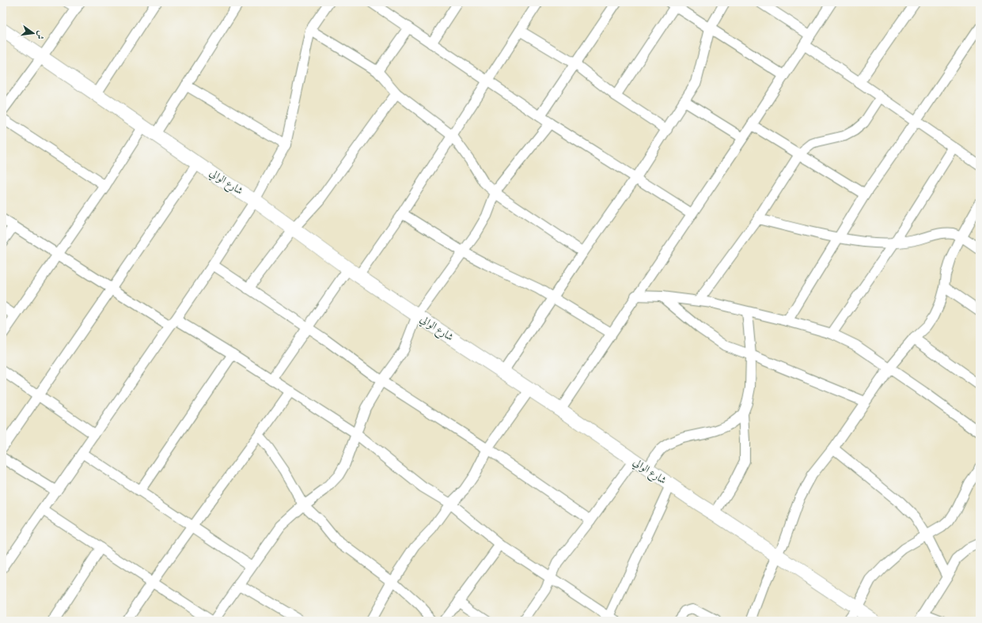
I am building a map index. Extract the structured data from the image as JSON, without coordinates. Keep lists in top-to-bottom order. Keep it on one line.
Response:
{"streets":{"main road":["شارع الوالي"]},"north":"right"}
